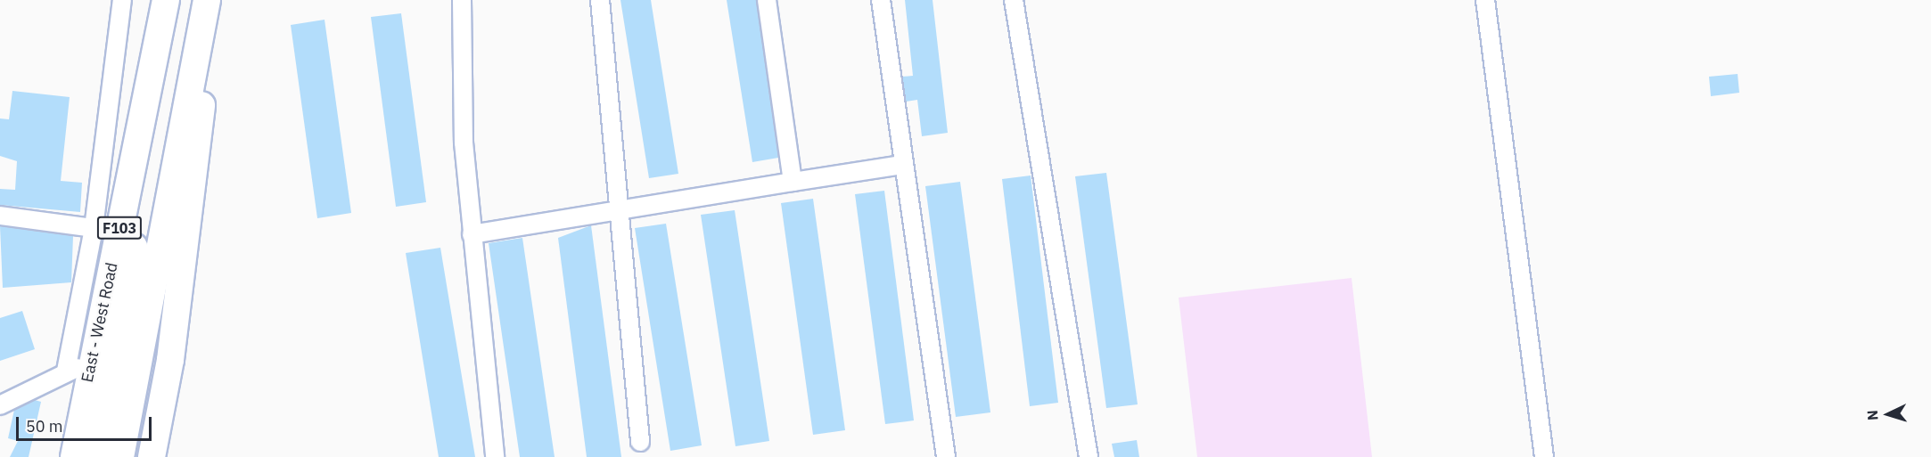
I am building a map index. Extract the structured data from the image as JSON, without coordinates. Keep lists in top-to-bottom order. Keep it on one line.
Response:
{"streets":{"main road":["F103","East - West Road"]},"scale_bar":"50 m","north":"left"}
